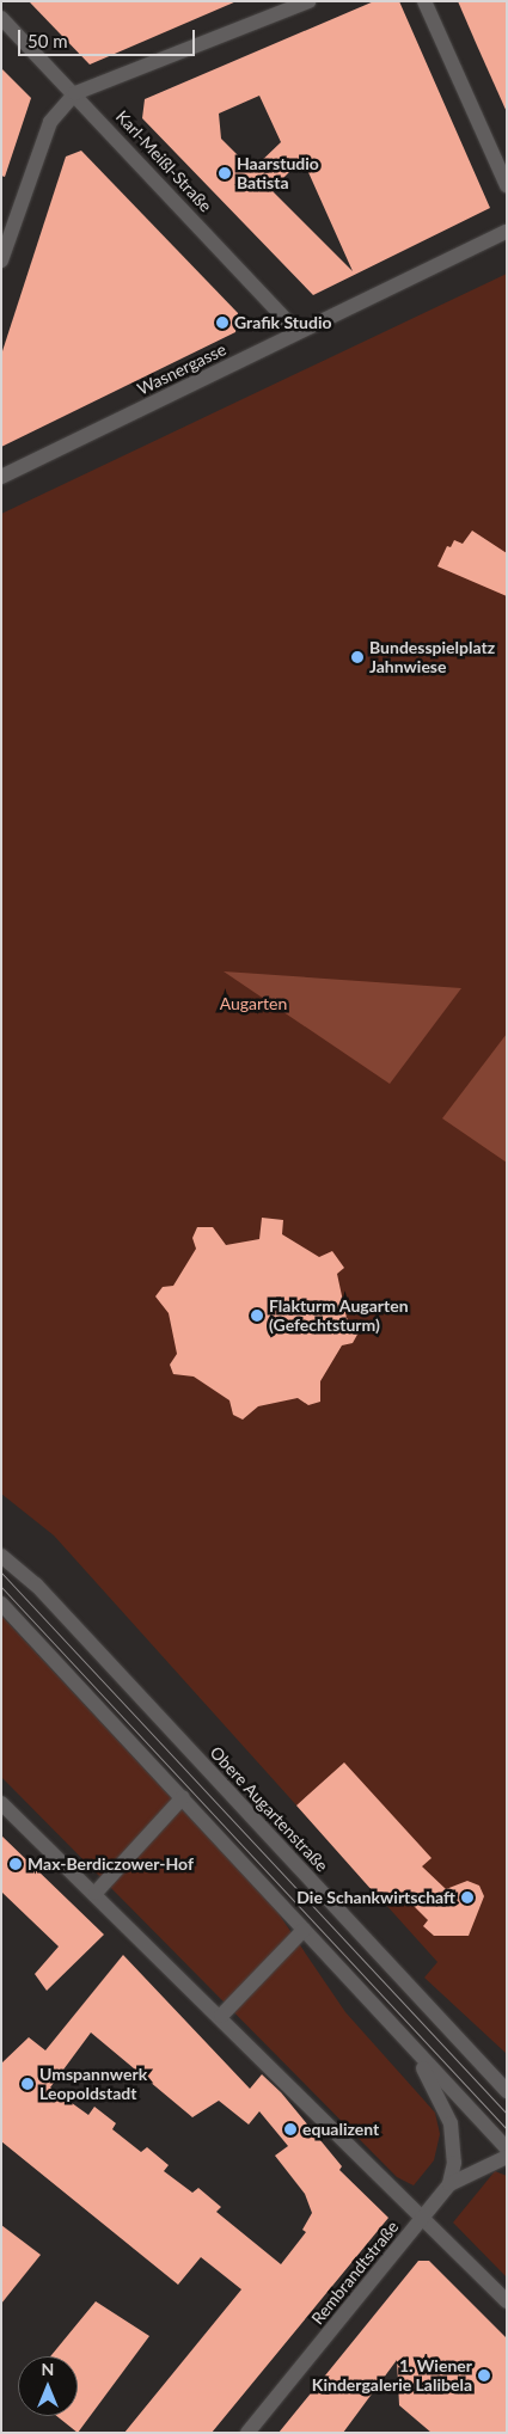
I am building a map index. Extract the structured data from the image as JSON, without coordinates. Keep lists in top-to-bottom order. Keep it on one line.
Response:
{"streets":{"street":["Karl-Meißl-Straße","Wasnergasse","Obere Augartenstraße","Rembrandtstraße"]},"crossings":[["Karl-Meißl-Straße","Wasnergasse"]],"parks":["Augarten"],"places":["Haarstudio Batista","Grafik Studio","Bundesspielplatz Jahnwiese","Flakturm Augarten (Gefechtsturm)","Max-Berdiczower-Hof","Die Schankwirtschaft","Umspannwerk Leopoldstadt","equalizent","1. Wiener Kindergalerie Lalibela"],"scale_bar":"50 m","north":"top"}
